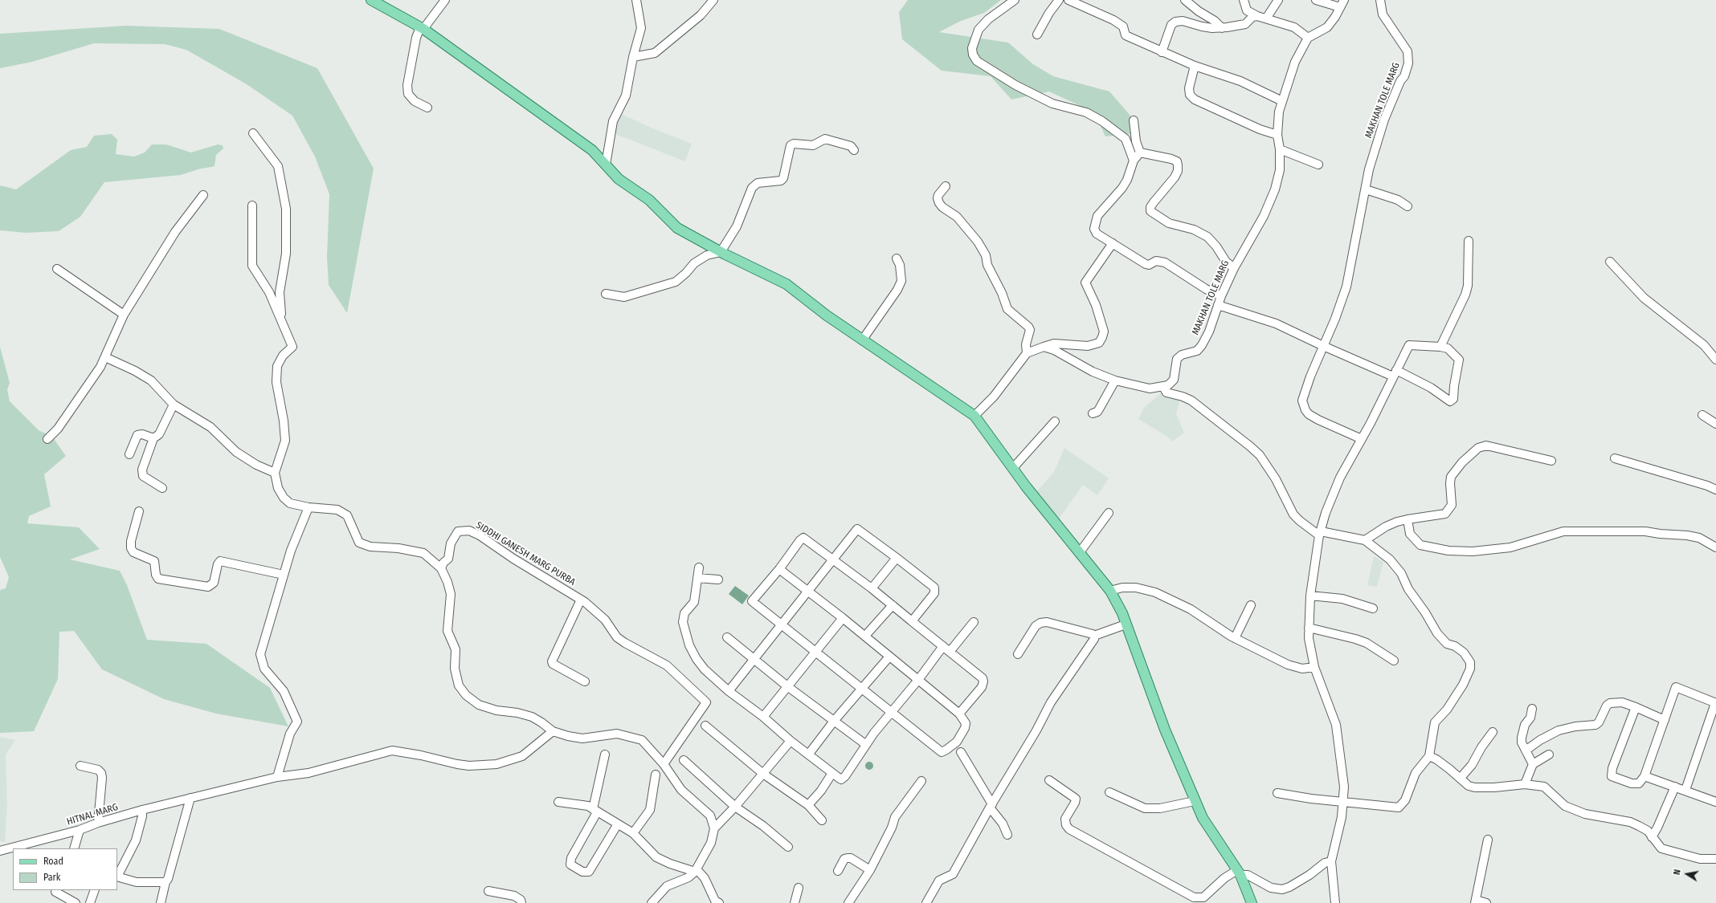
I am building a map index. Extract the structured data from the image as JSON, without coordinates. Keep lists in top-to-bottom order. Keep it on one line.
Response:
{"streets":{"street":["MAKHAN TOLE MARG","SIDDHI GANESH MARG PURBA","HITNAL MARG"]},"legend":["Road","Park"],"north":"left"}
